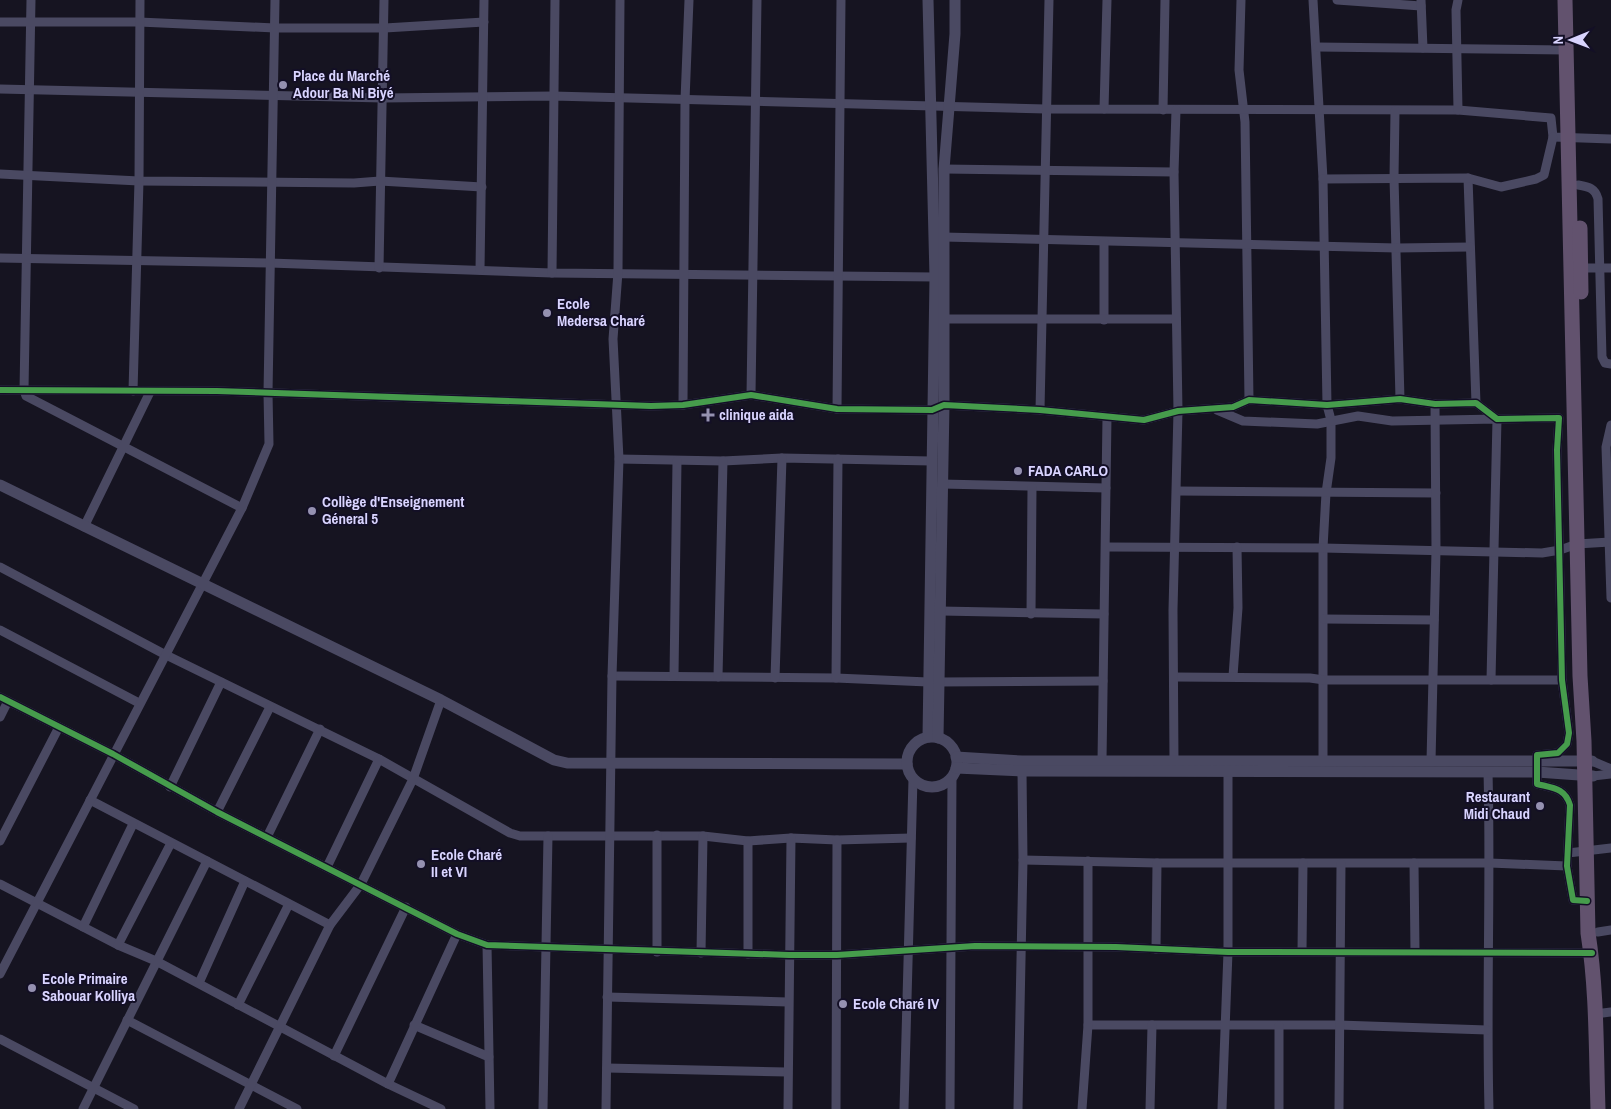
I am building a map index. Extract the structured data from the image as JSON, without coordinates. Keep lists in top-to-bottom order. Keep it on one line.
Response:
{"places":{"other":["Place du Marché Adour Ba Ni Biyé","Ecole Medersa Charé","FADA CARLO","Collège d'Enseignement Géneral 5","Restaurant Midi Chaud","Ecole Charé II et VI","Ecole Primaire Sabouar Kolliya","Ecole Charé IV"],"health":["clinique aida"]},"north":"left"}
